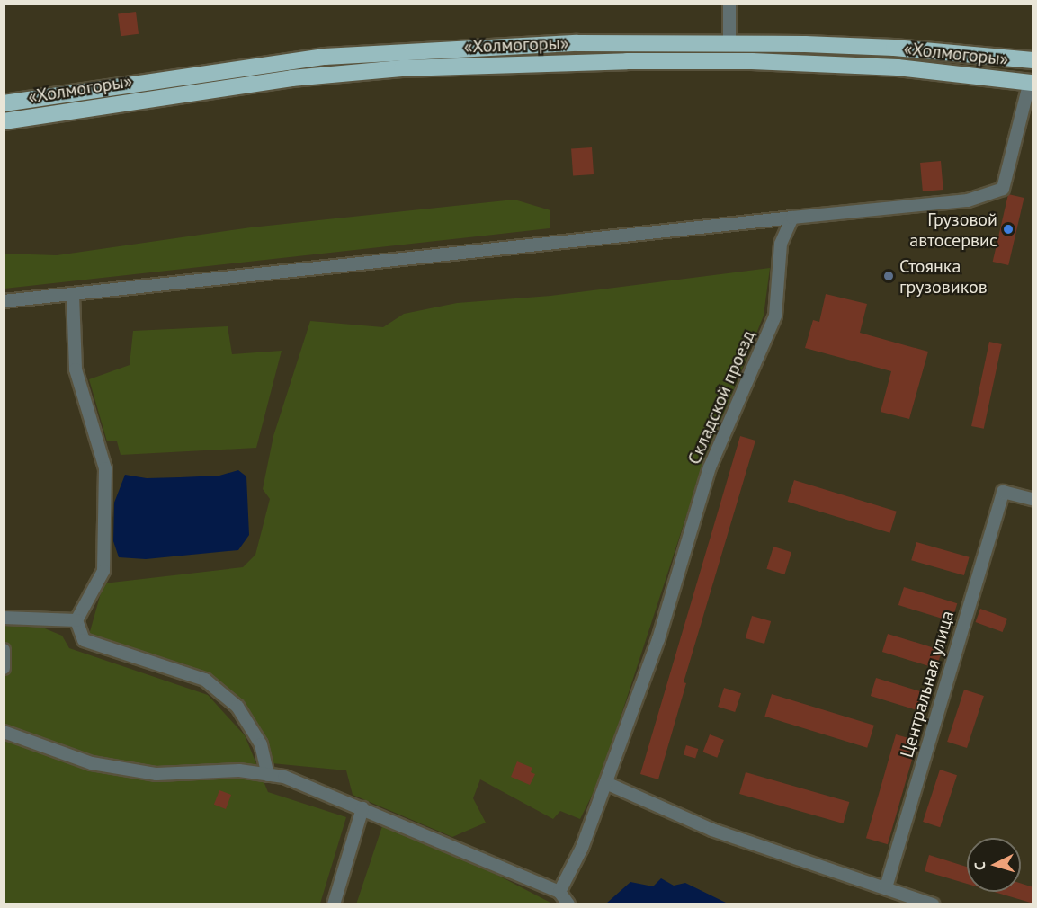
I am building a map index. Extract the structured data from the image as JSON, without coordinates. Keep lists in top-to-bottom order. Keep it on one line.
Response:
{"streets":{"highway":["«Холмогоры»"],"street":["Складской проезд","Центральная улица"]},"places":["Грузовой автосервис","Стоянка грузовиков"],"north":"left"}
